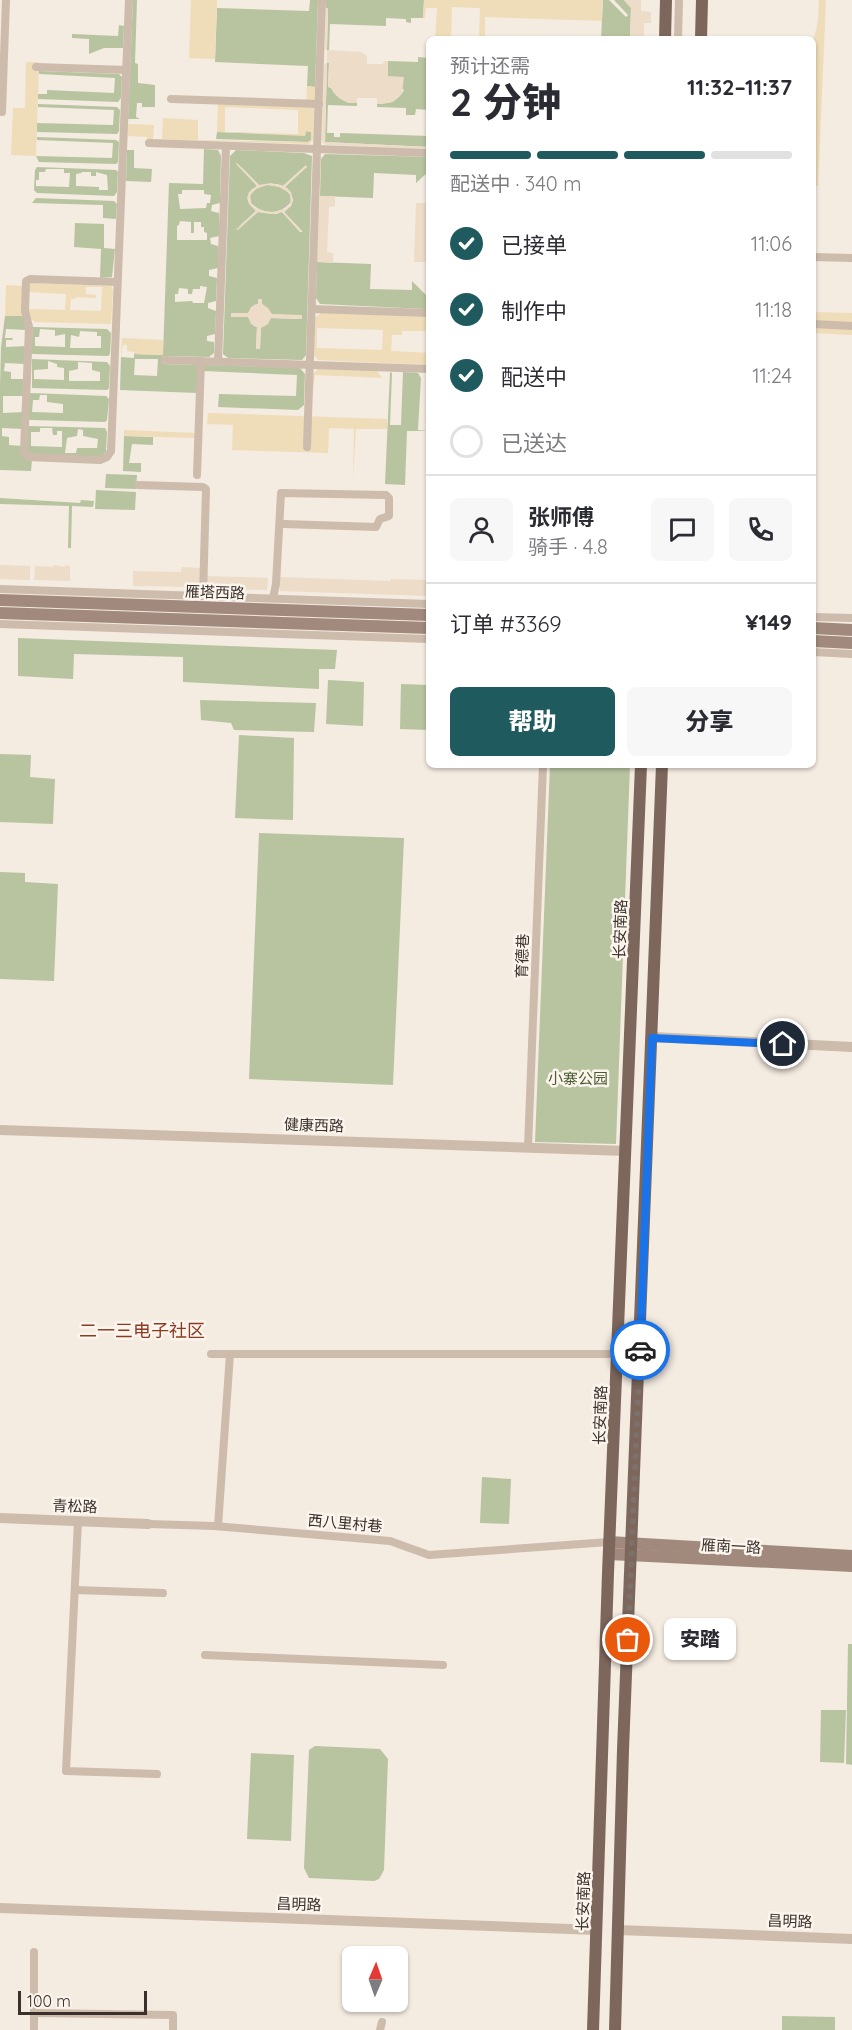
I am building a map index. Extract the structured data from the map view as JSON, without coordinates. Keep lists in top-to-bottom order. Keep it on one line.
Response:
{"streets":{"main road":["雁塔西路","长安南路","雁南一路"],"street":["育德巷","健康西路","青松路","西八里村巷","昌明路"]},"crossings":[["长安南路","健康西路"],["长安南路","西八里村巷"],["长安南路","雁南一路"],["长安南路","昌明路"],["育德巷","健康西路"],["青松路","西八里村巷"],["西八里村巷","雁南一路"]],"districts":["二一三电子社区"],"parks":["小寨公园"],"places":["安踏"],"scale_bar":"100 m","north":"top","page":{"heading":["2 分钟","预计还需","11:32–11:37"],"panel":["张师傅","骑手 · 4.8","订单 #3369","¥149"],"bar":"配送中 · 340 m","list":[["已接单","11:06"],["制作中","11:18"],["配送中","11:24"],"已送达"],"buttons":["帮助","分享"],"bubble":"安踏","scale":"100 m"}}
